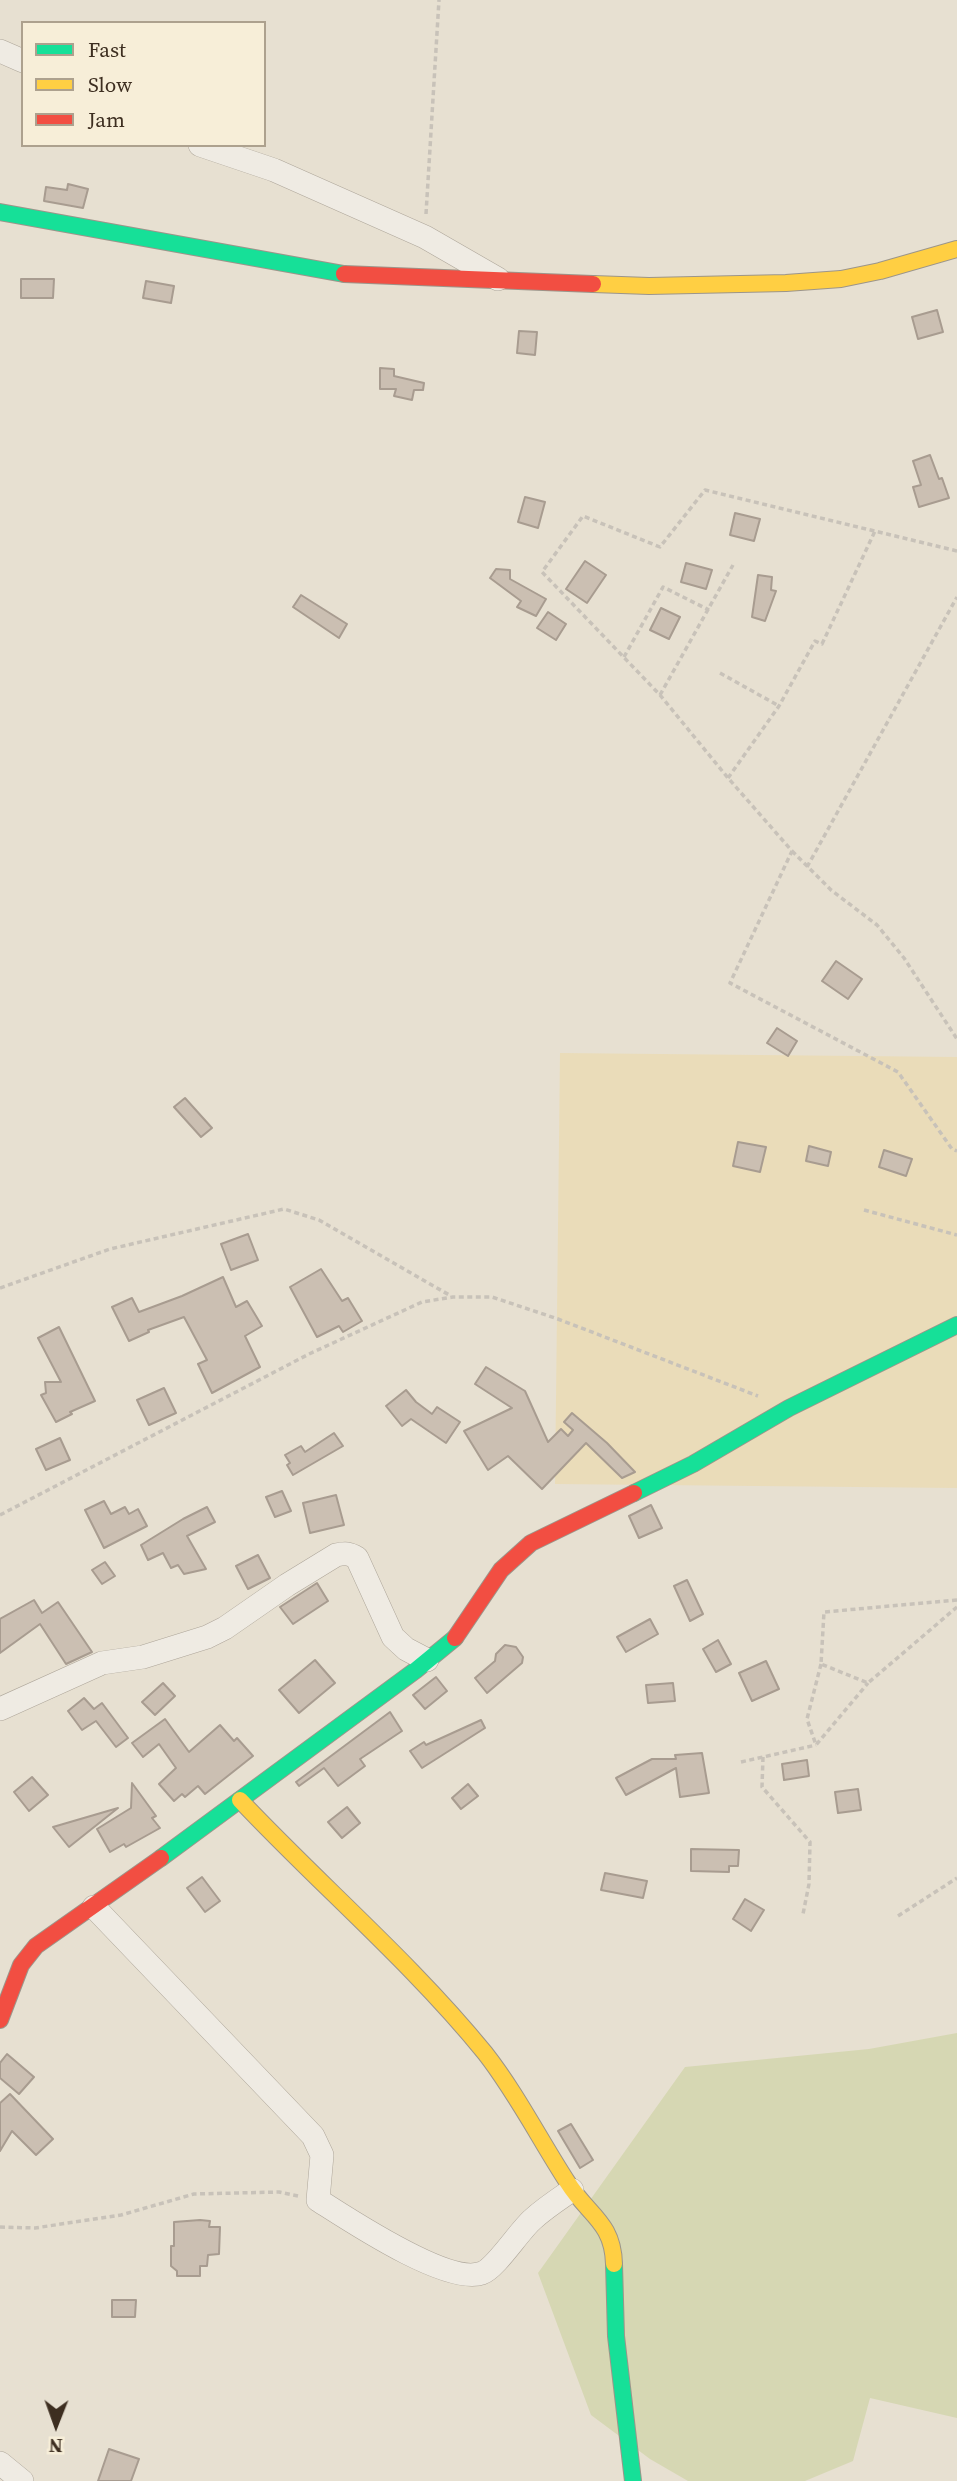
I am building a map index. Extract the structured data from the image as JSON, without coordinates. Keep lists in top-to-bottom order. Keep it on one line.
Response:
{"legend":["Fast","Slow","Jam"],"north":"bottom"}
